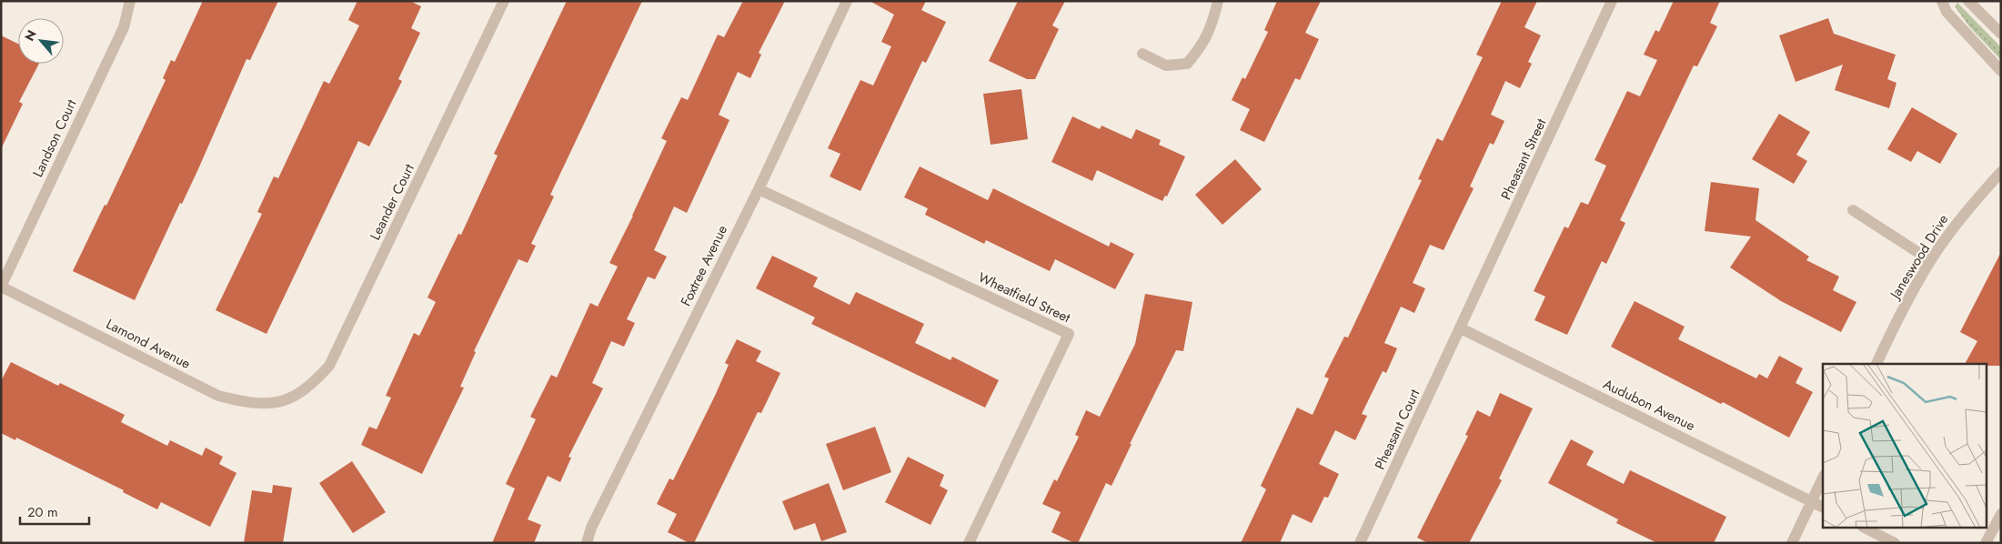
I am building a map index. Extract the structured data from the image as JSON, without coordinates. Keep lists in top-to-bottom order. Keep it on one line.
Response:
{"streets":{"street":["Landson Court","Pheasant Street","Leander Court","Janeswood Drive","Foxtree Avenue","Wheatfield Street","Lamond Avenue","Audubon Avenue","Pheasant Court"]},"crossings":[["Landson Court","Lamond Avenue"],["Pheasant Street","Audubon Avenue"],["Pheasant Street","Pheasant Court"],["Leander Court","Lamond Avenue"],["Foxtree Avenue","Wheatfield Street"],["Audubon Avenue","Pheasant Court"]],"scale_bar":"20 m","north":"top left"}
